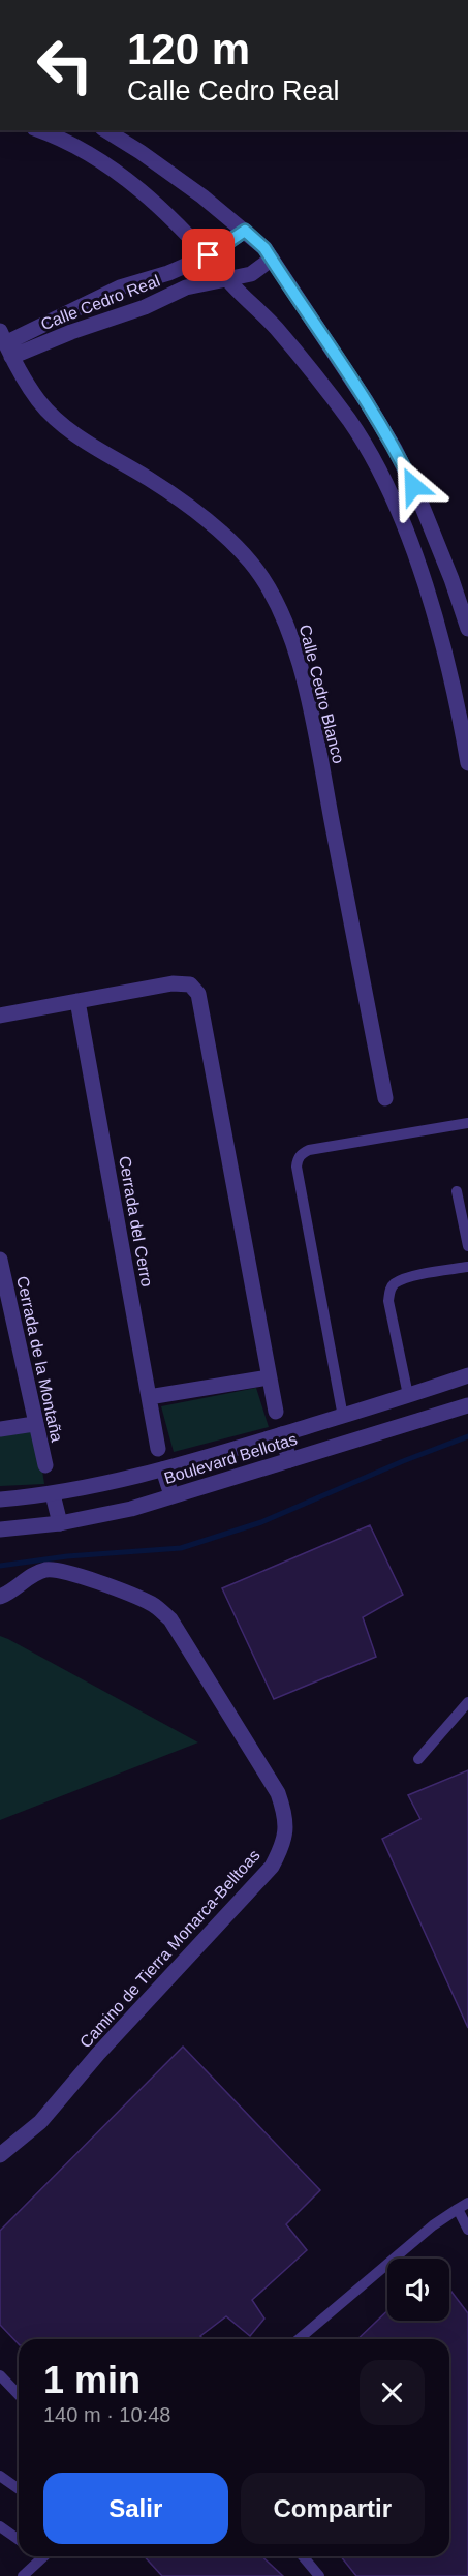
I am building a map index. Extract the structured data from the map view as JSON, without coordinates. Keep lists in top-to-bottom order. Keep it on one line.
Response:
{"streets":{"street":["Calle Cedro Real","Calle Cedro Blanco","Cerrada del Cerro","Cerrada de la Montaña","Boulevard Bellotas","Camino de Tierra Monarca-Belltoas"]},"crossings":[["Calle Cedro Real","Calle Cedro Blanco"]],"page":{"turn":["120 m","Calle Cedro Real"],"heading":["1 min","140 m · 10:48"],"buttons":["Salir","Compartir"]}}
